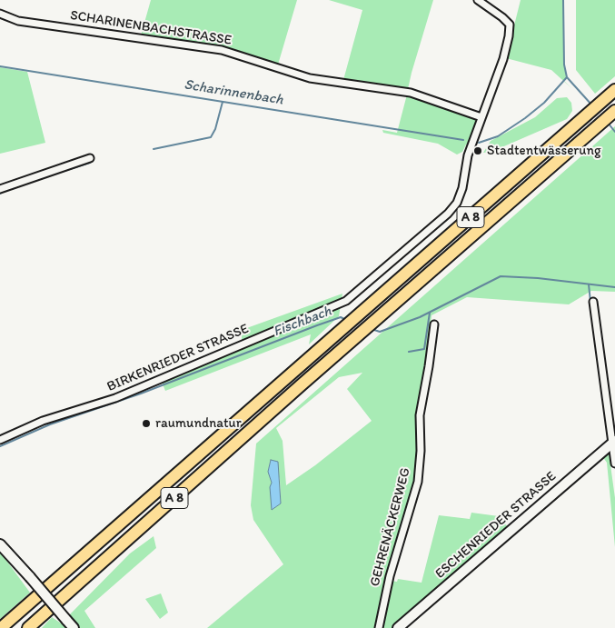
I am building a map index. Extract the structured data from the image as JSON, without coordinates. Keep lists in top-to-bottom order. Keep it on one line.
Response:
{"streets":{"highway":["A 8"],"street":["SCHARINENBACHSTRASSE","BIRKENRIEDER STRASSE","ESCHENRIEDER STRASSE","GEHRENÄCKERWEG"]},"crossings":[["SCHARINENBACHSTRASSE","BIRKENRIEDER STRASSE"]],"water":["Scharinnenbach","Fischbach"],"places":["Stadtentwässerung","raumundnatur"]}
